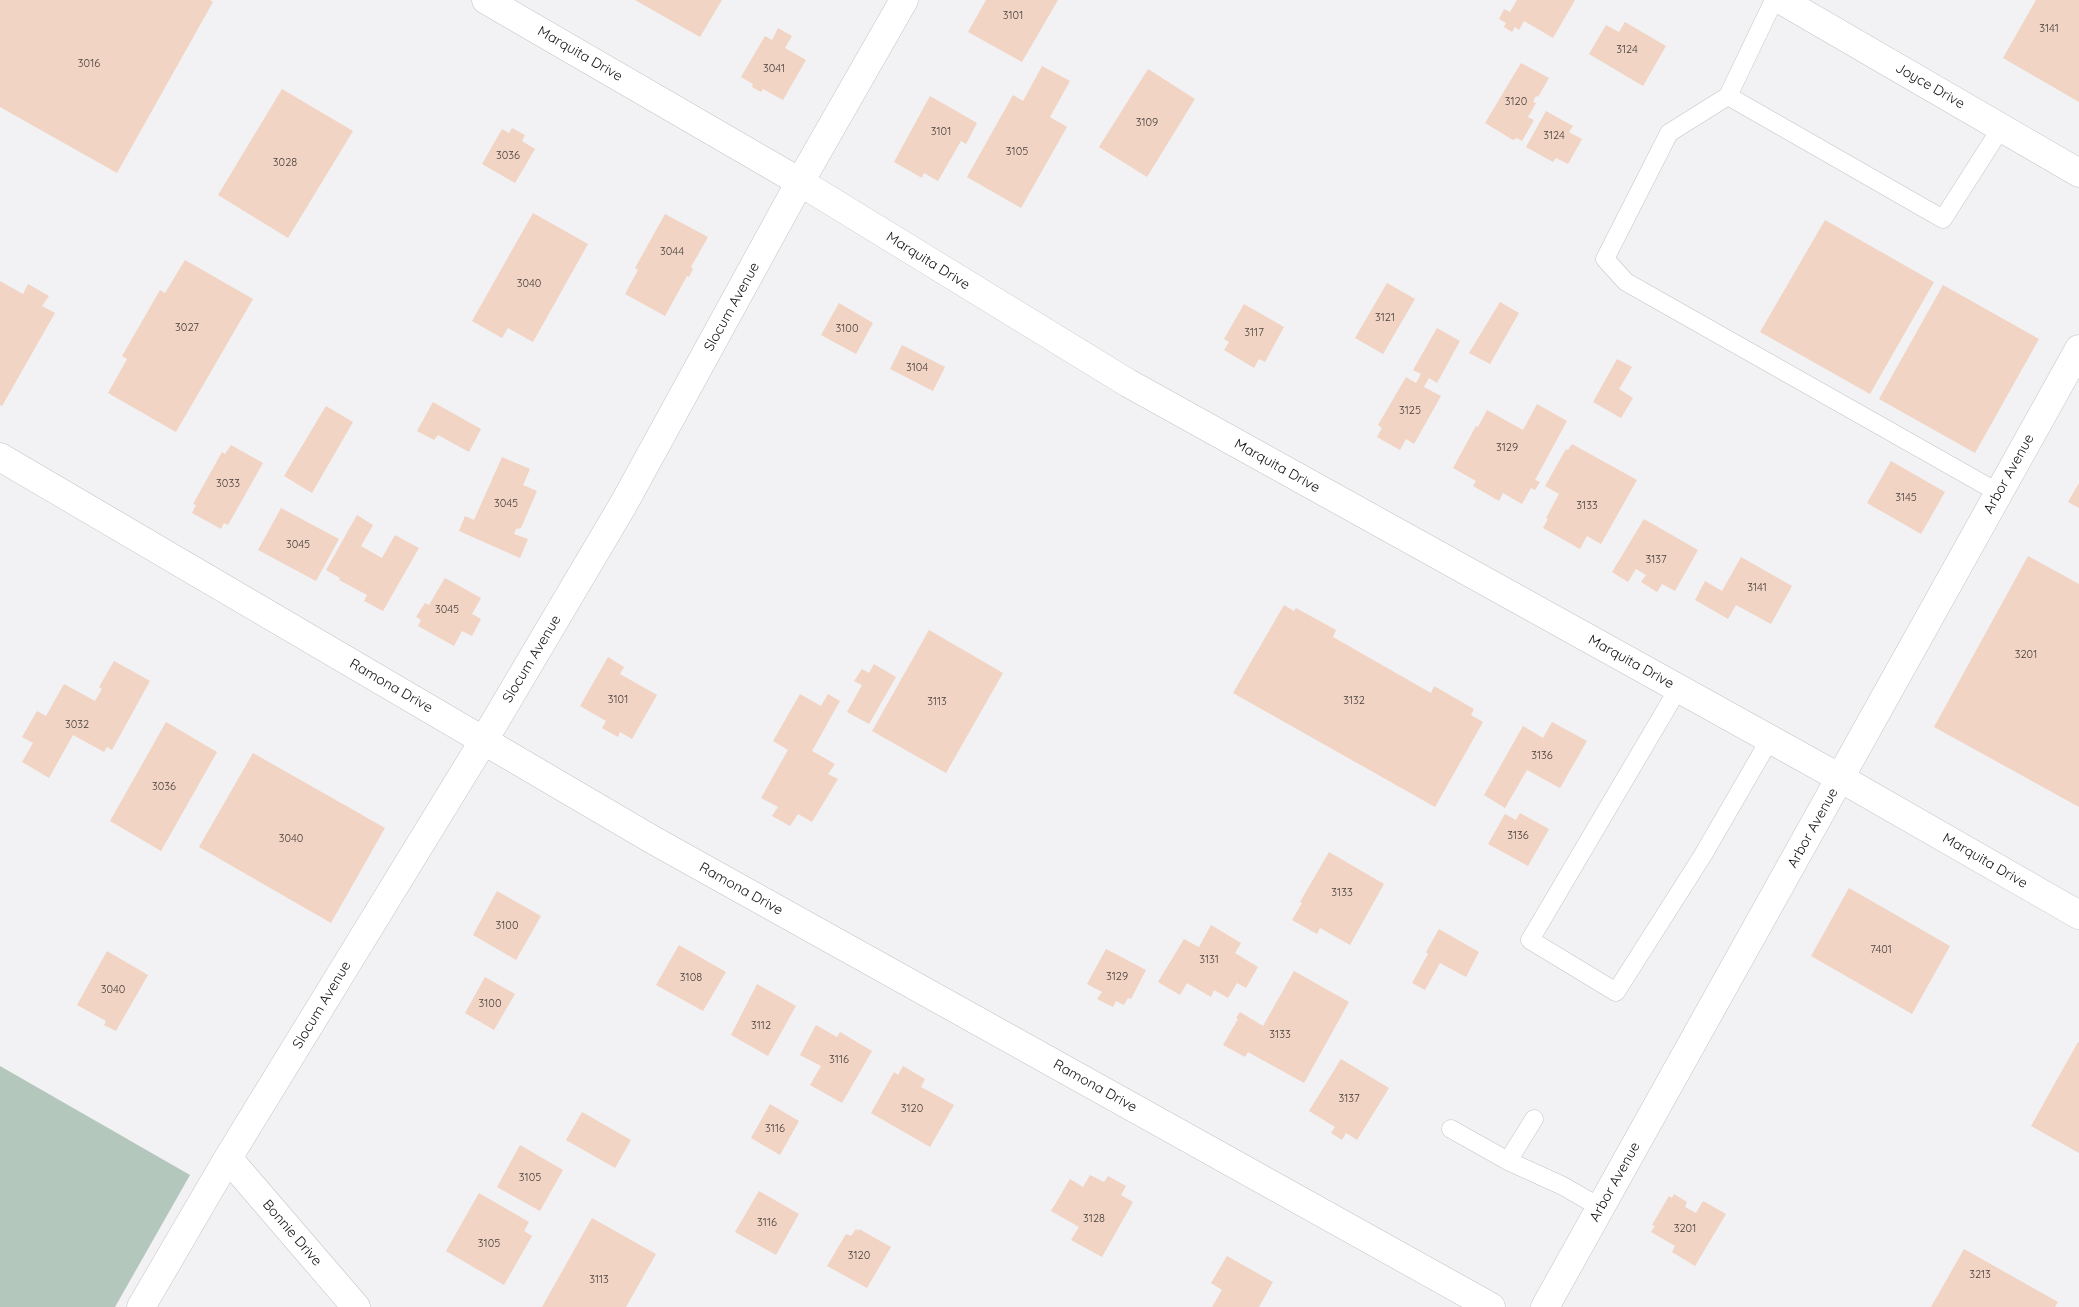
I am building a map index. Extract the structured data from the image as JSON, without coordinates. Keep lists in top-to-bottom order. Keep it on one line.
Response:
{"streets":{"street":["Marquita Drive","Joyce Drive","Slocum Avenue","Arbor Avenue","Ramona Drive","Bonnie Drive"]},"crossings":[["Marquita Drive","Slocum Avenue"],["Marquita Drive","Arbor Avenue"],["Slocum Avenue","Ramona Drive"],["Slocum Avenue","Bonnie Drive"]],"house_numbers":["3101","3141","3124","3016","3041","3120","3109","3101","3124","3105","3036","3028","3044","3040","3121","3027","3100","3117","3104","3125","3129","3033","3145","3045","3133","3045","3137","3141","3045","3201","3101","3132","3113","3032","3136","3036","3136","3040","3133","3100","7401","3131","3129","3108","3040","3100","3112","3133","3116","3137","3120","3116","3105","3128","3116","3201","3105","3120","3213","3113"]}
